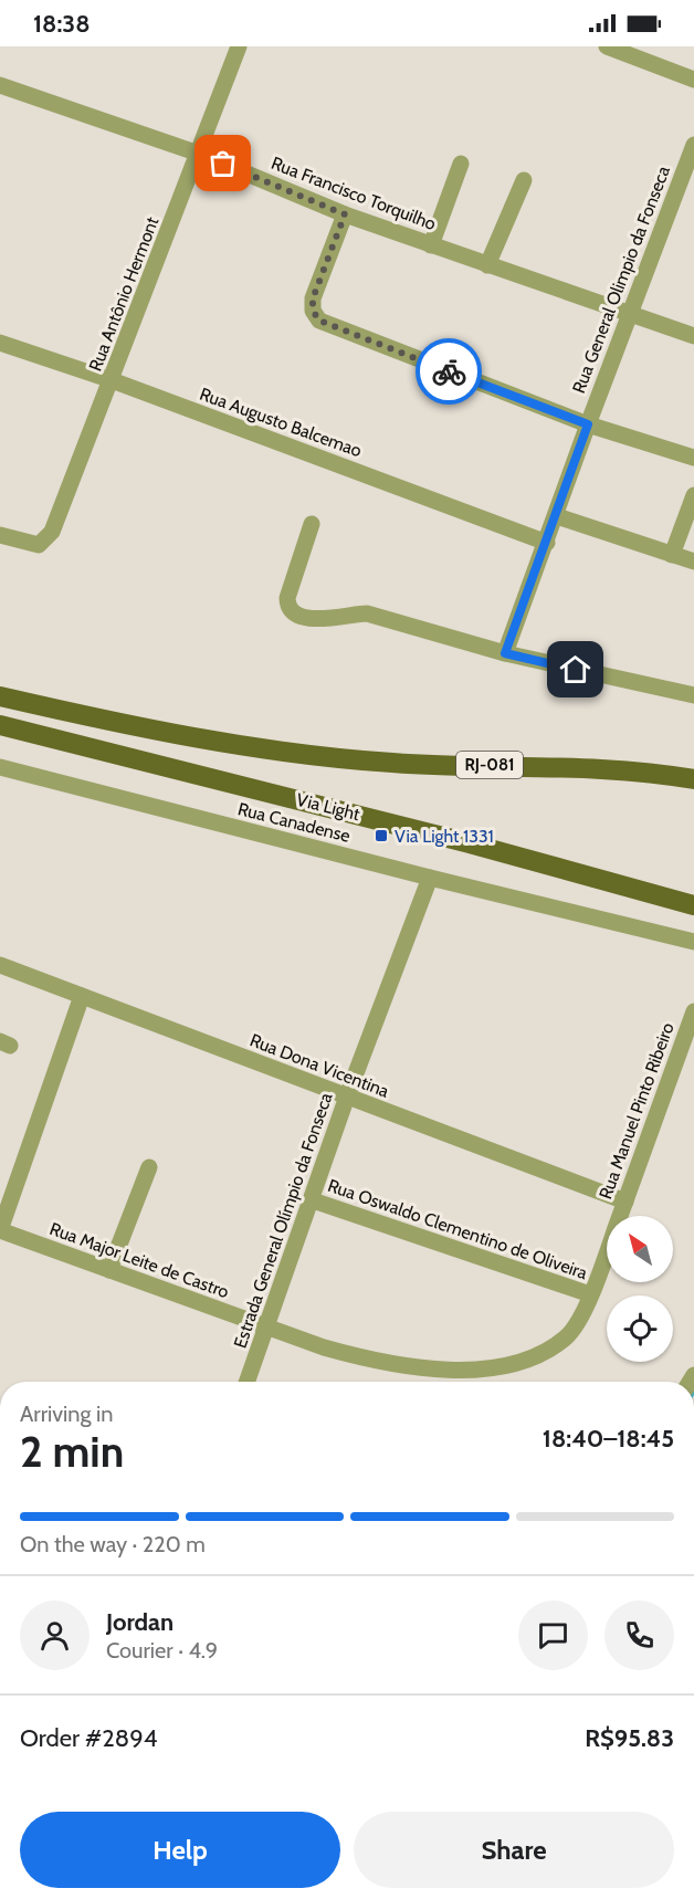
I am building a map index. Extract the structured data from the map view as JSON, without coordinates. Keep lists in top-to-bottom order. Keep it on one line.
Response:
{"streets":{"main road":["RJ-081","Via Light"],"street":["Rua Francisco Torquilho","Rua General Olimpio da Fonseca","Rua Antônio Hermont","Rua Augusto Balcemao","Rua Canadense","Rua Dona Vicentina","Rua Manuel Pinto Ribeiro","Estrada General Olímpio da Fonseca","Rua Oswaldo Clementino de Oliveira","Rua Major Leite de Castro"]},"crossings":[["Rua Francisco Torquilho","Rua General Olimpio da Fonseca"],["Rua Francisco Torquilho","Rua Antônio Hermont"],["Rua General Olimpio da Fonseca","Rua Augusto Balcemao"],["Rua Antônio Hermont","Rua Augusto Balcemao"],["Rua Canadense","Estrada General Olímpio da Fonseca"],["Rua Dona Vicentina","Rua Manuel Pinto Ribeiro"],["Rua Dona Vicentina","Estrada General Olímpio da Fonseca"],["Rua Manuel Pinto Ribeiro","Estrada General Olímpio da Fonseca"],["Rua Manuel Pinto Ribeiro","Rua Oswaldo Clementino de Oliveira"],["Rua Manuel Pinto Ribeiro","Rua Major Leite de Castro"],["Estrada General Olímpio da Fonseca","Rua Oswaldo Clementino de Oliveira"],["Estrada General Olímpio da Fonseca","Rua Major Leite de Castro"]],"places":{"transit":["Via Light 1331"]},"north":"top left","page":{"status":"18:38","heading":["2 min","Arriving in","18:40–18:45"],"panel":["Jordan","Courier · 4.9","Order #2894","R$95.83"],"bar":"On the way · 220 m","buttons":["Help","Share"]}}
